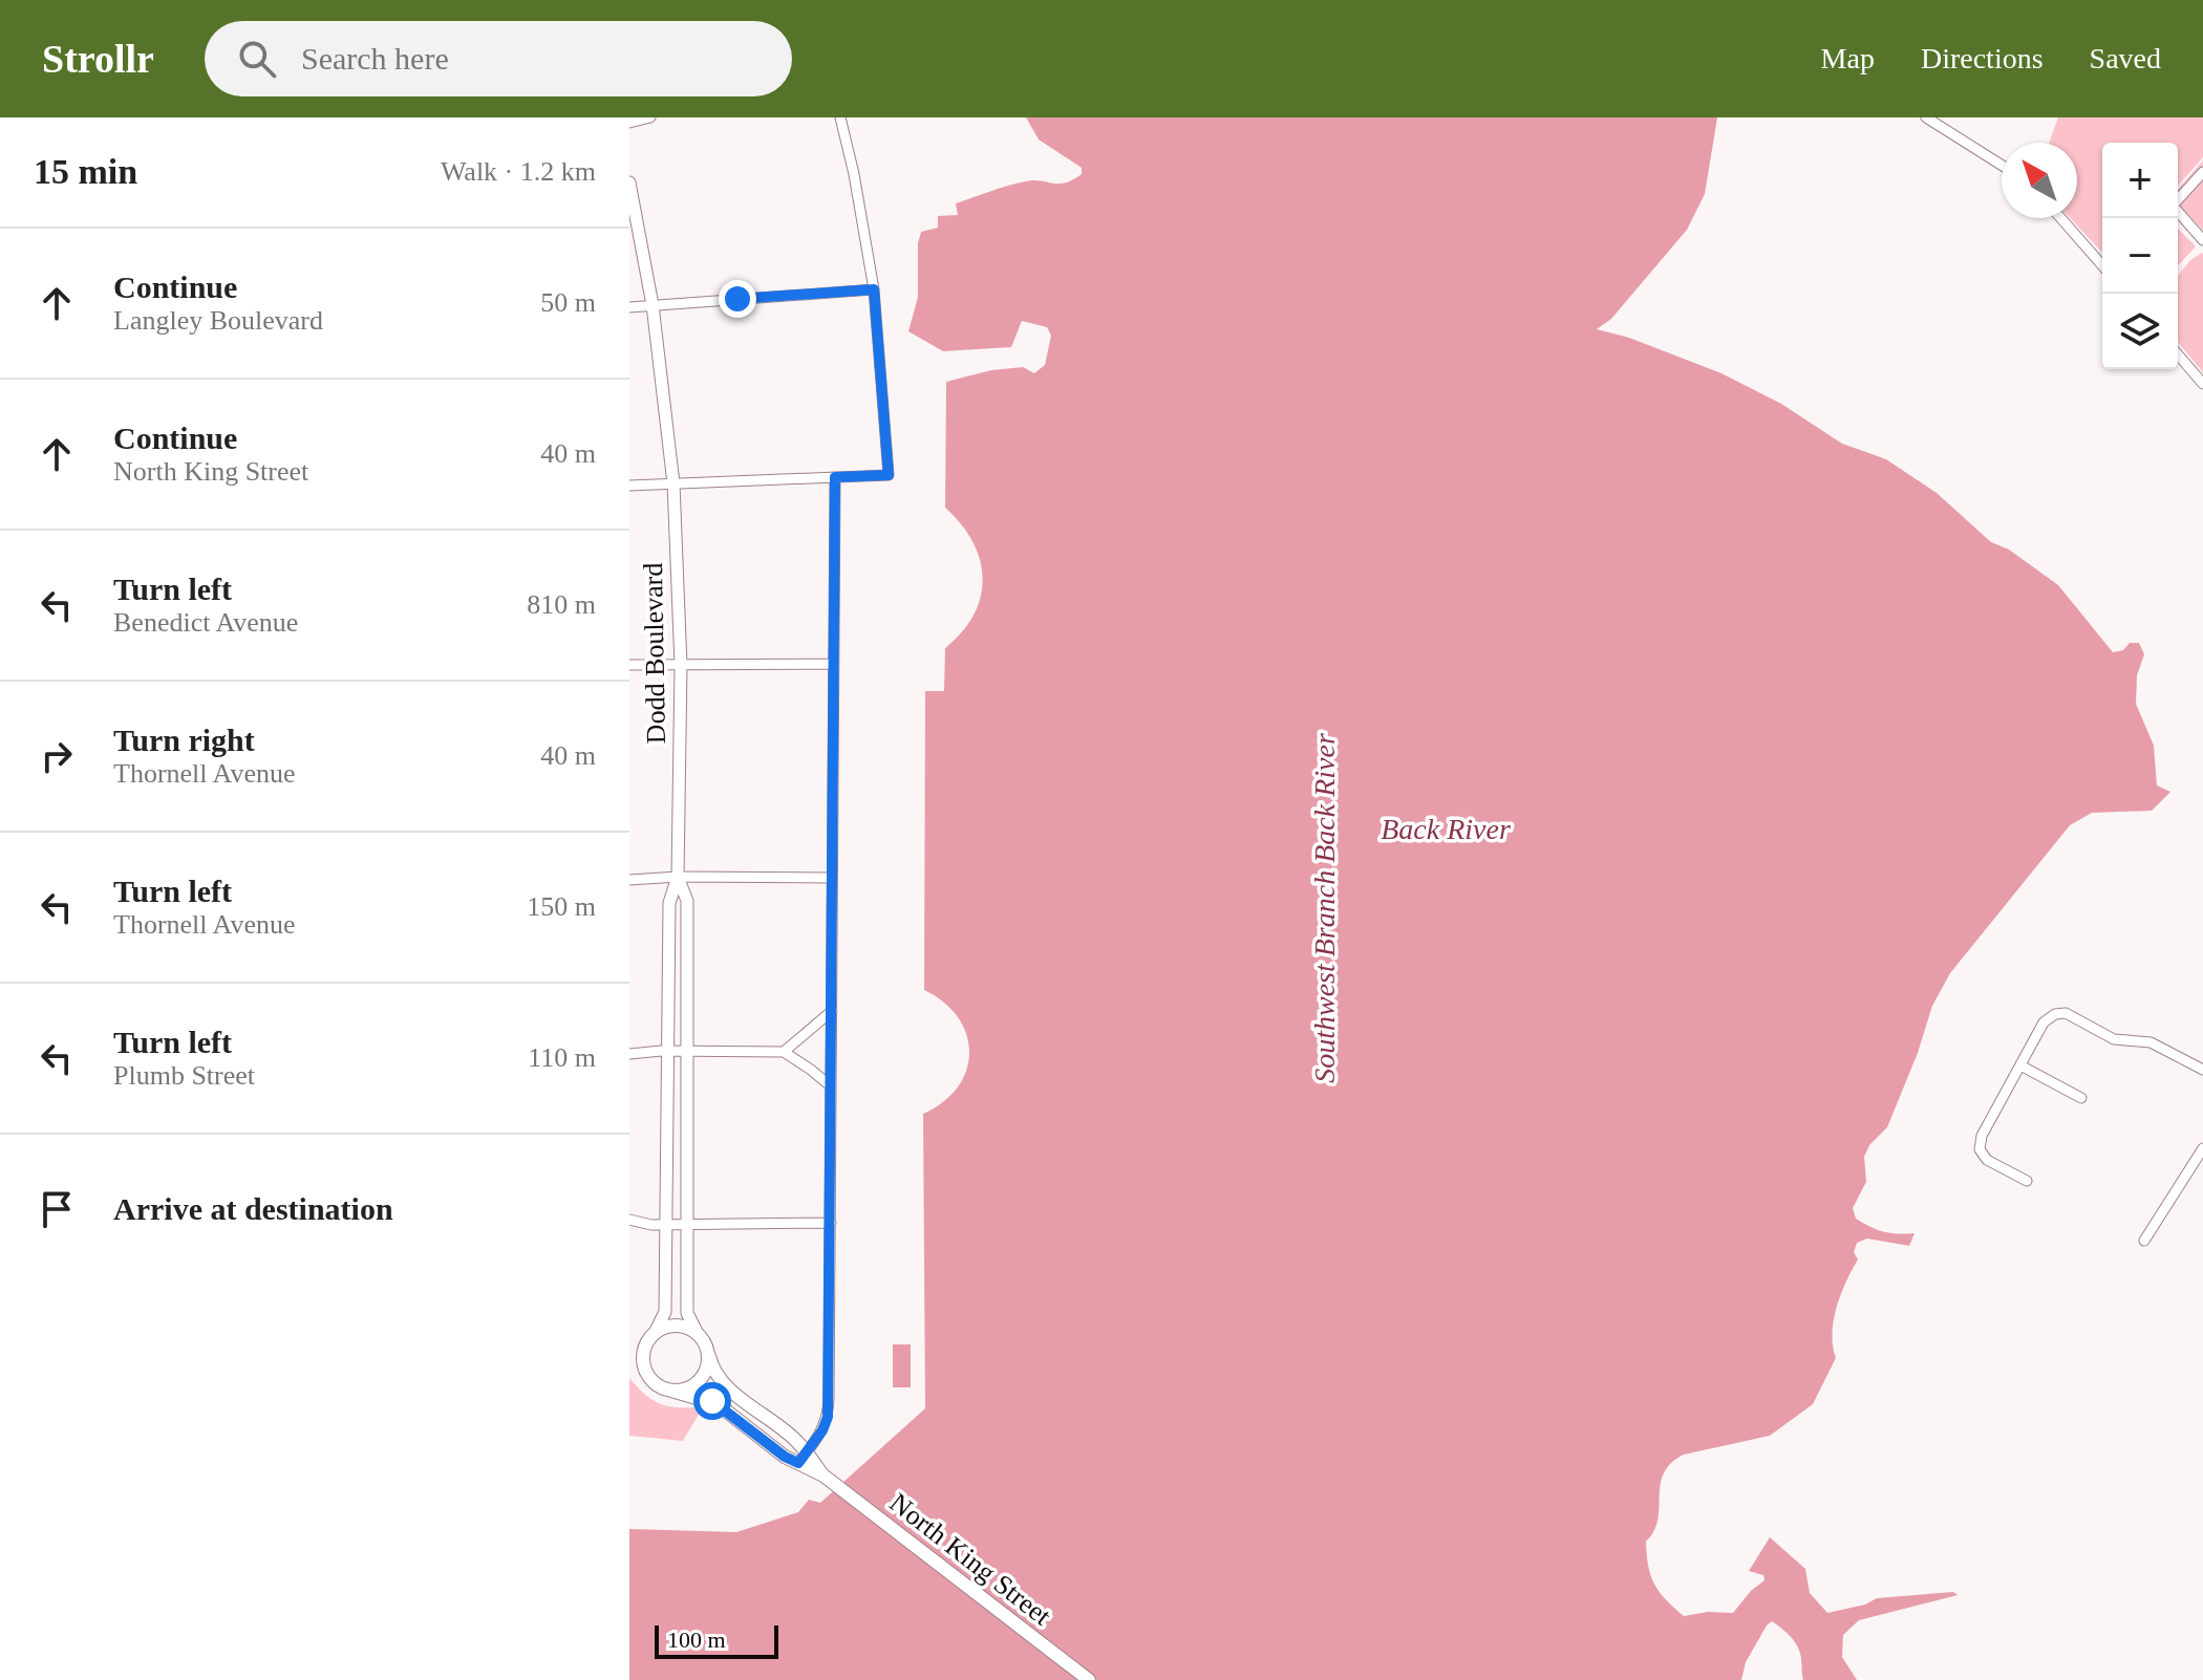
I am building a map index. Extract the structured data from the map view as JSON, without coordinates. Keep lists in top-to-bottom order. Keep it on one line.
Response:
{"streets":{"main road":["North King Street"],"street":["Dodd Boulevard"]},"crossings":[["Dodd Boulevard","North King Street"]],"water":["Back River","Southwest Branch Back River"],"scale_bar":"100 m","north":"top left","page":{"header":"Strollr","search":"Search here","nav":["Map","Directions","Saved"],"heading":["15 min","Walk · 1.2 km"],"map_buttons":["+","−"],"list":[["Continue","Langley Boulevard","50 m"],["Continue","North King Street","40 m"],["Turn left","Benedict Avenue","810 m"],["Turn right","Thornell Avenue","40 m"],["Turn left","Thornell Avenue","150 m"],["Turn left","Plumb Street","110 m"],"Arrive at destination"],"scale":"100 m"}}
